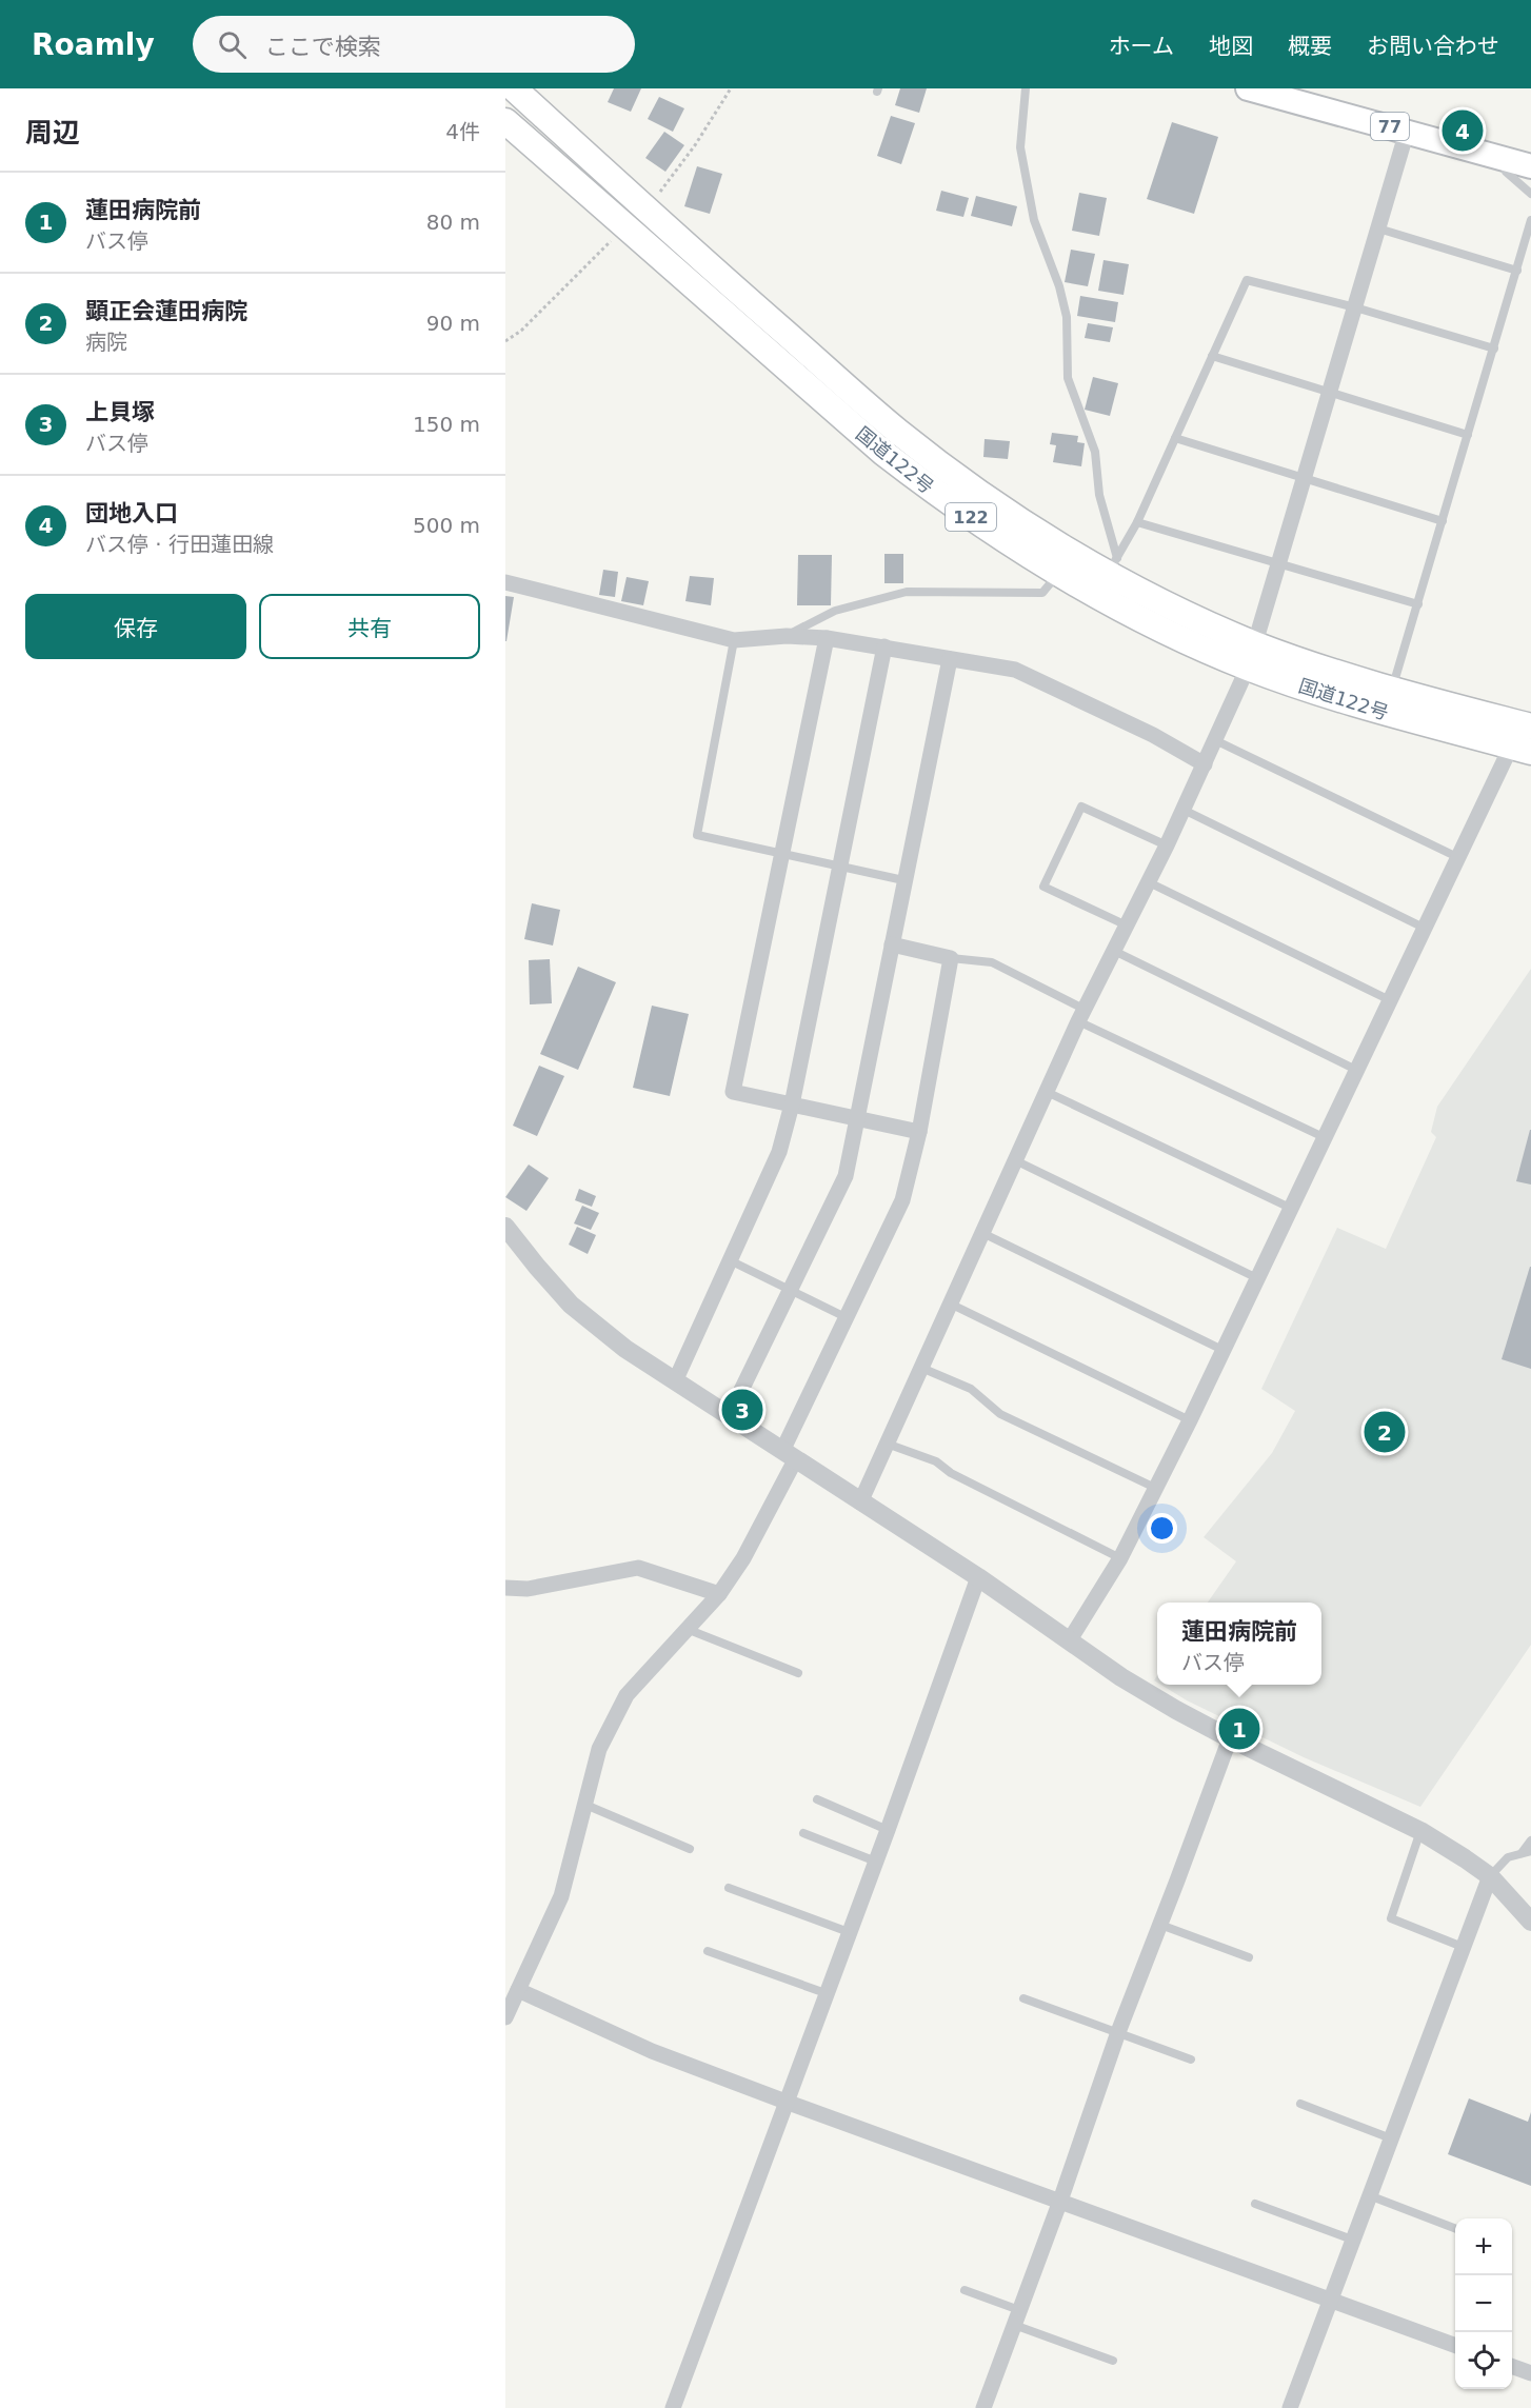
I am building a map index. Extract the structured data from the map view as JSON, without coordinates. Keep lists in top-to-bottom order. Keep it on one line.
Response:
{"streets":{"highway":["国道122号","122"],"main road":["77"]},"page":{"header":"Roamly","search":"ここで検索","nav":["ホーム","地図","概要","お問い合わせ"],"heading":["周辺","4件"],"pins":["4","3","2","1"],"list":[{"mark":"1","name":"蓮田病院前","note":"バス停","value":"80 m"},{"mark":"2","name":"顕正会蓮田病院","note":"病院","value":"90 m"},{"mark":"3","name":"上貝塚","note":"バス停","value":"150 m"},{"mark":"4","name":"団地入口","note":"バス停 · 行田蓮田線","value":"500 m"}],"buttons":["保存","共有"],"popup":["蓮田病院前","バス停"],"map_buttons":["+","−"]}}
